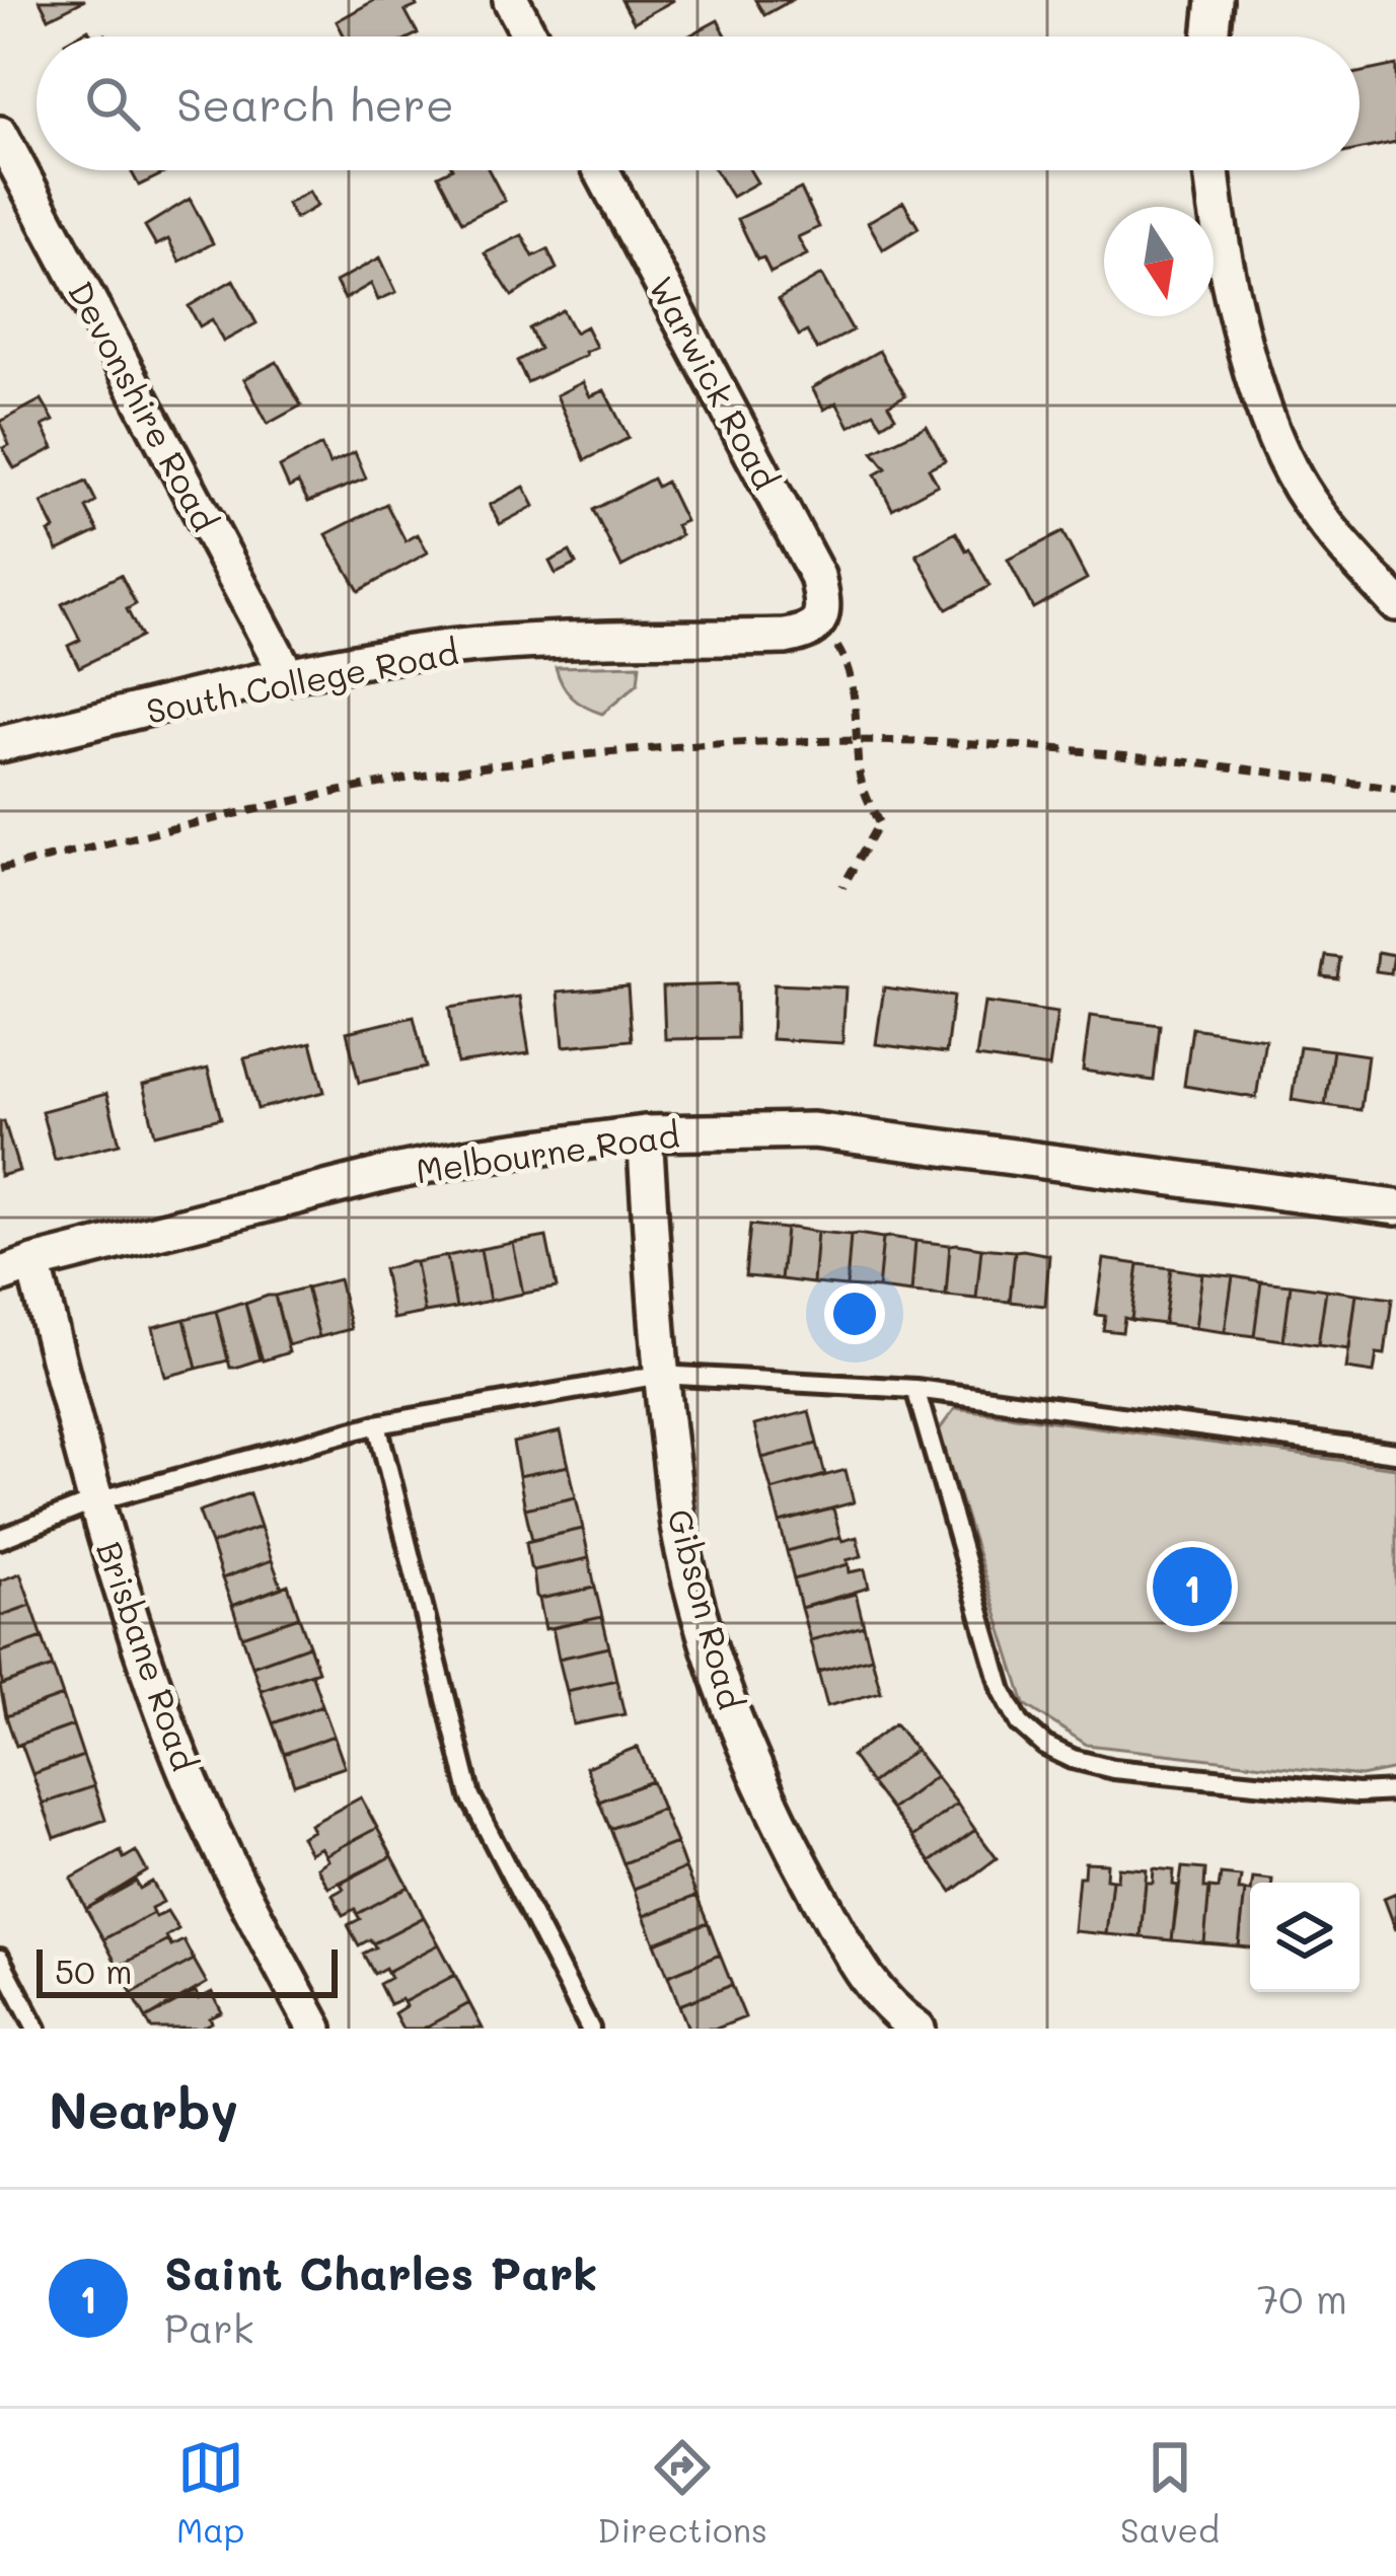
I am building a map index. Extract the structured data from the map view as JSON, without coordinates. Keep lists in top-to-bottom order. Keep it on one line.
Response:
{"streets":{"street":["Warwick Road","Devonshire Road","South College Road","Melbourne Road","Gibson Road","Brisbane Road"]},"crossings":[["Warwick Road","South College Road"],["Devonshire Road","South College Road"],["Melbourne Road","Gibson Road"],["Melbourne Road","Brisbane Road"]],"scale_bar":"50 m","north":"bottom","page":{"search":"Search here","pins":"1","scale":"50 m","heading":"Nearby","list":[{"mark":"1","name":"Saint Charles Park","note":"Park","value":"70 m"}],"nav":["Map","Directions","Saved"]}}
